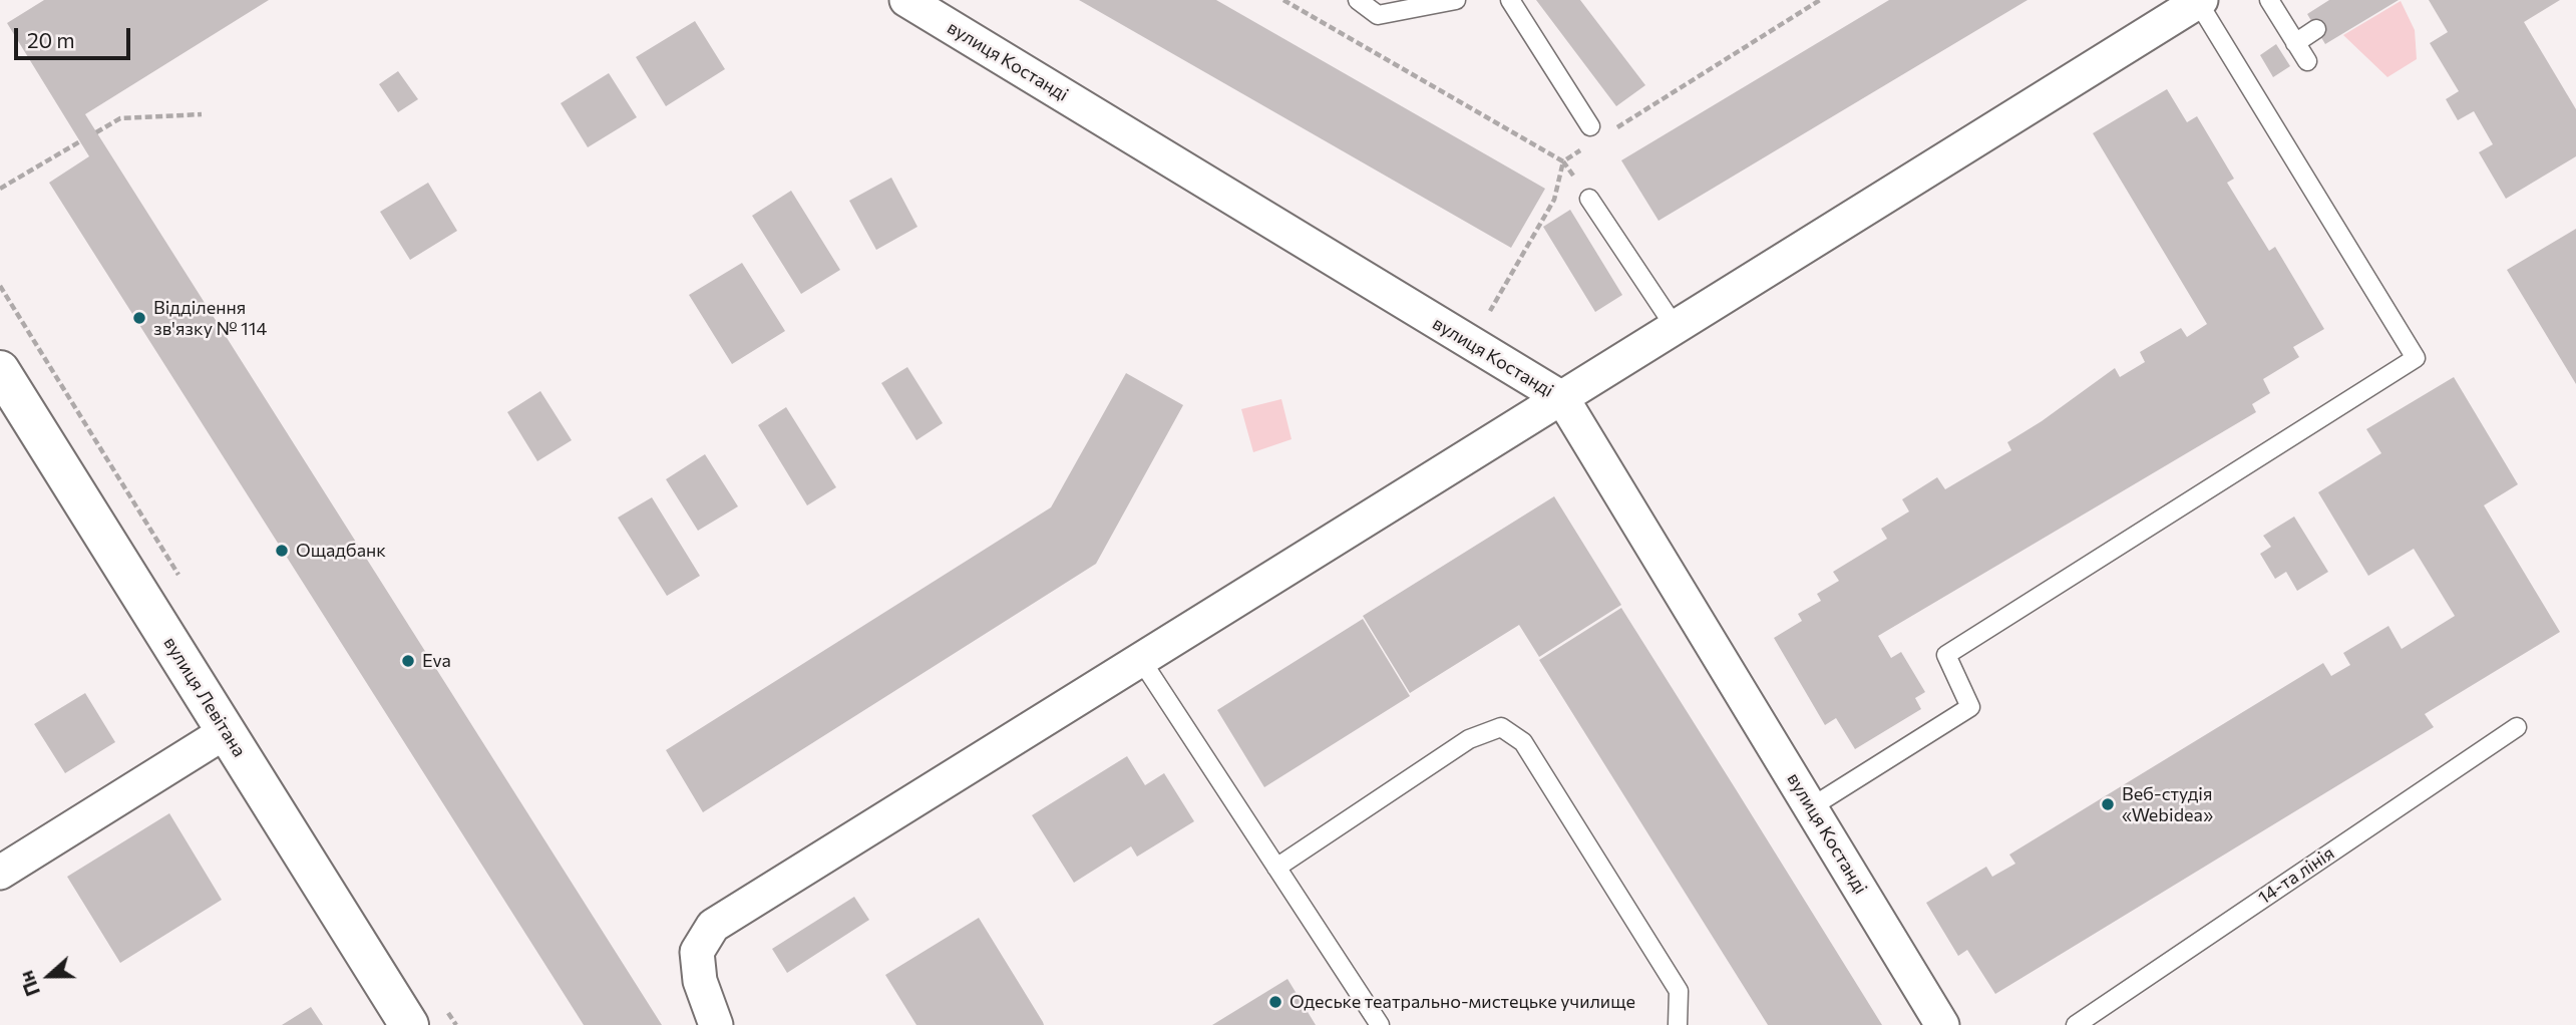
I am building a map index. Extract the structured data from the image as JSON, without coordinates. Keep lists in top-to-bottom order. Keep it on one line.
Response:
{"streets":{"main road":["вулиця Левітана"],"street":["вулиця Костанді"],"lane":["14-та лінія"]},"places":["Відділення зв'язку № 114","Ощадбанк","Eva","Веб-студія «Webidea»","Одеське театрально-мистецьке училище"],"scale_bar":"20 m","north":"left"}
